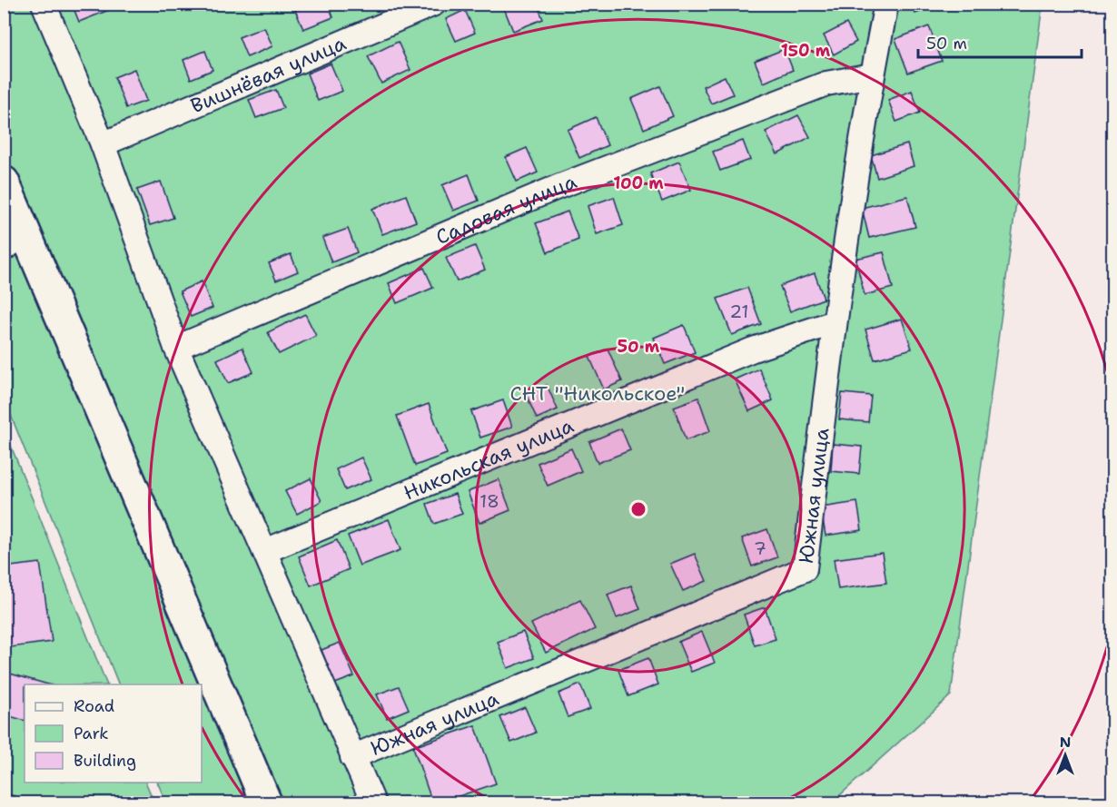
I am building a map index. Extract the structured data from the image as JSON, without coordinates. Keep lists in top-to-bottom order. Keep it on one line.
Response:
{"streets":{"street":["Вишнёвая улица","Садовая улица","Никольская улица","Южная улица"]},"crossings":[["Садовая улица","Южная улица"],["Никольская улица","Южная улица"]],"parks":["СНТ \"Никольское\""],"house_numbers":["21","18","7"],"legend":["Road","Park","Building"],"scale_bar":"50 m","north":"top","rings":["150 m","100 m","50 m"]}
